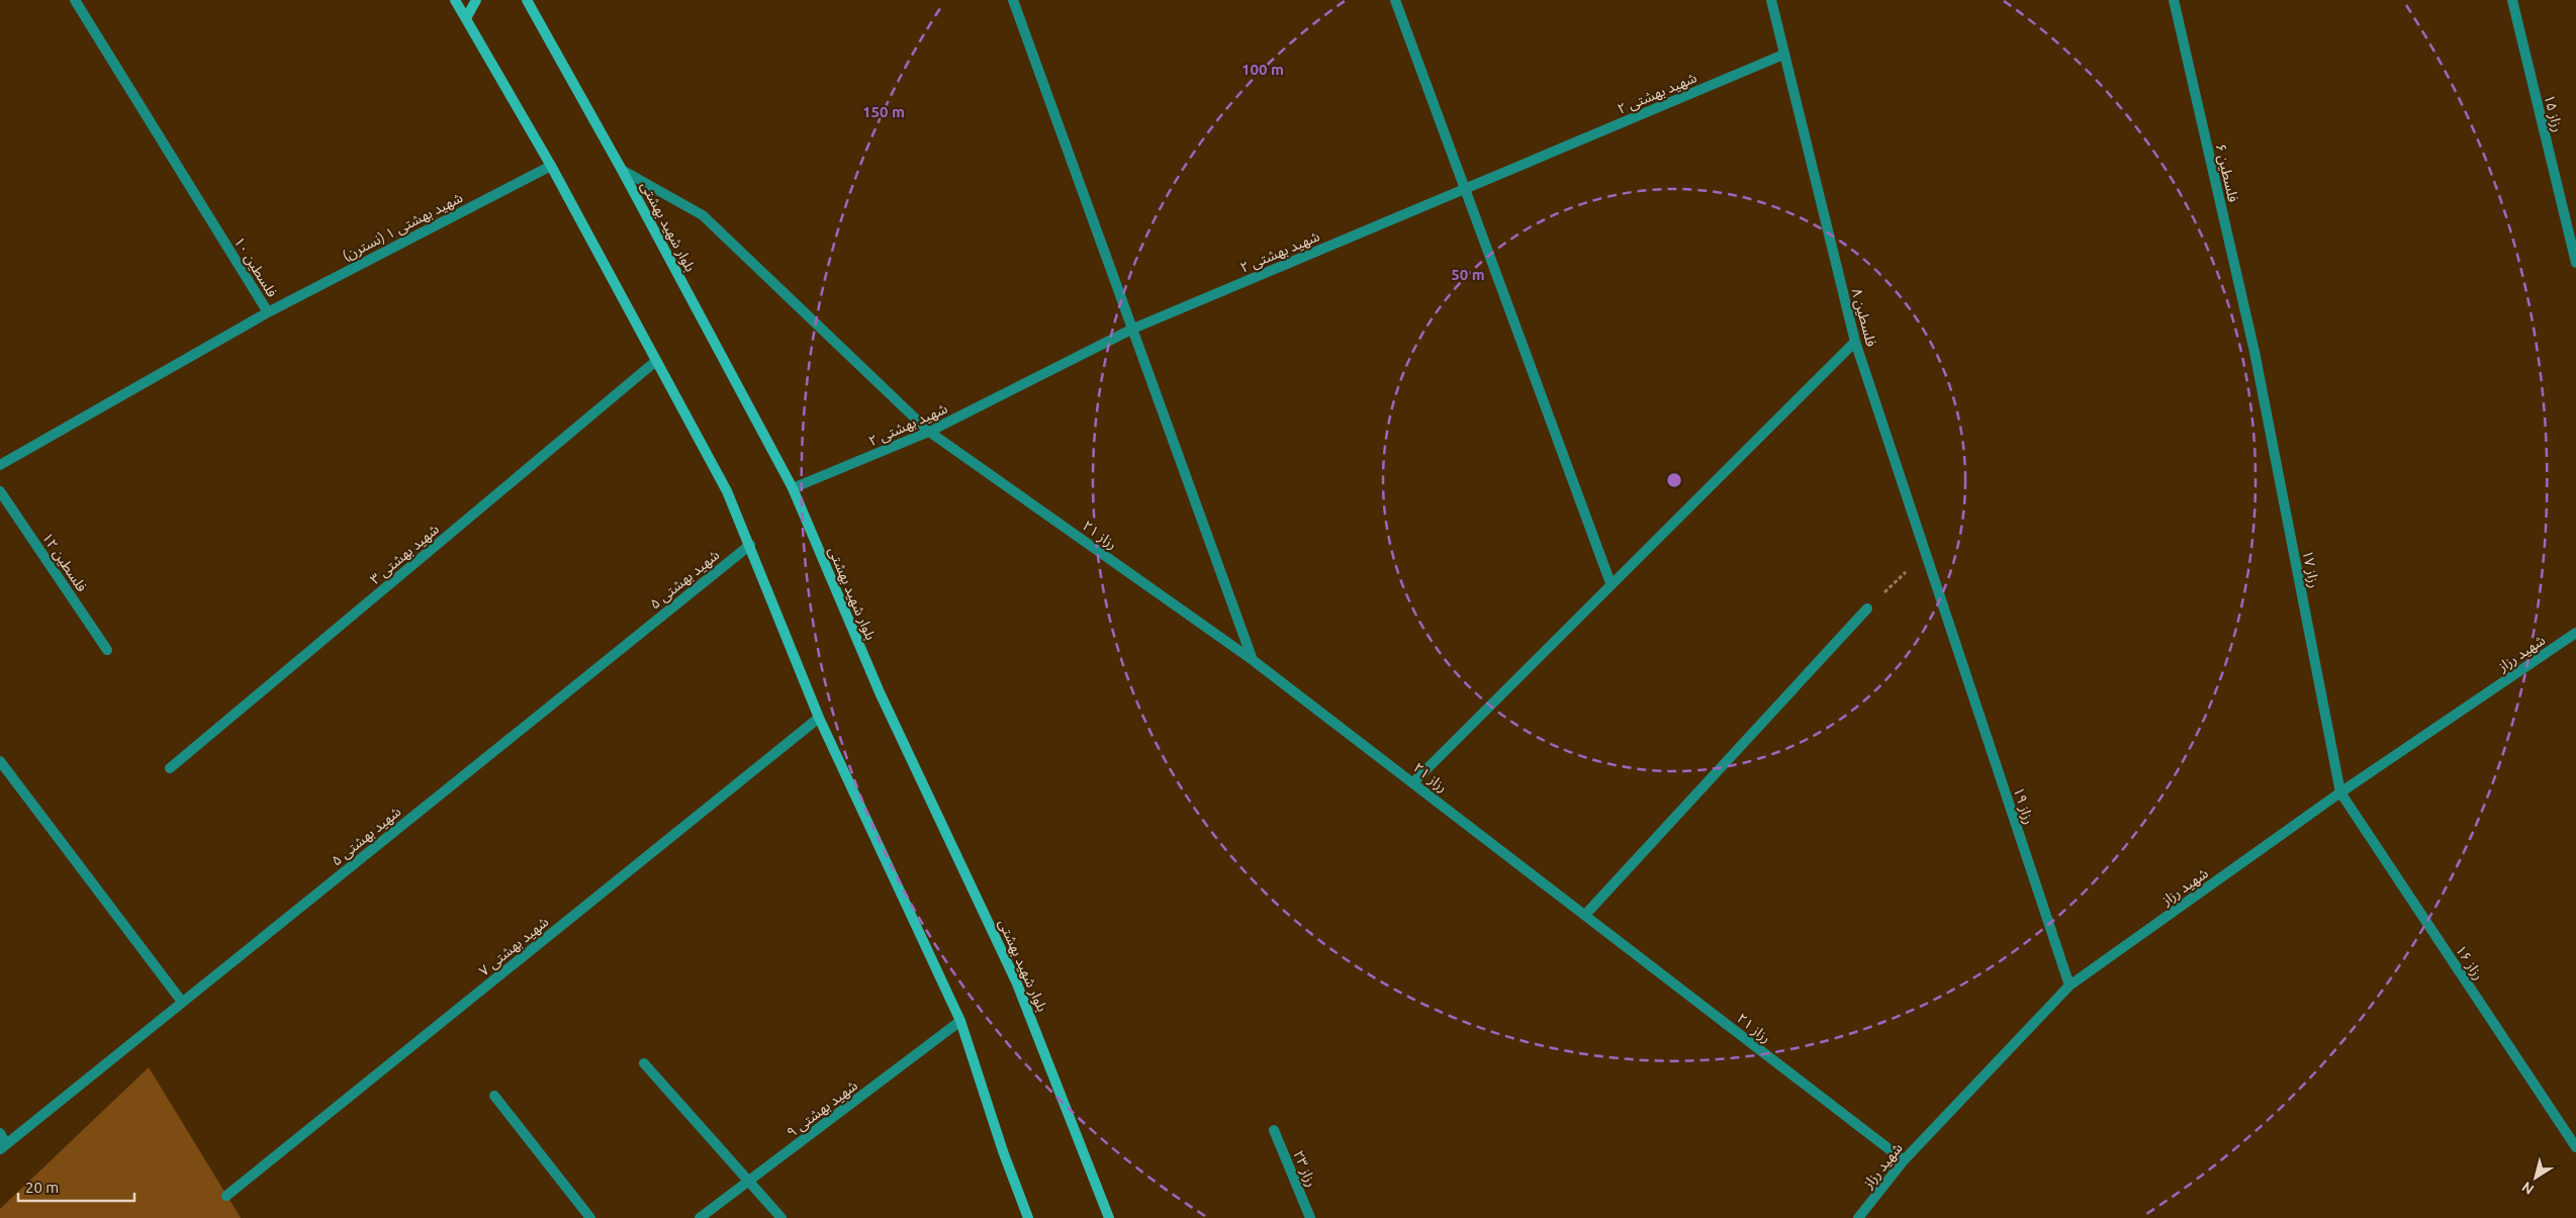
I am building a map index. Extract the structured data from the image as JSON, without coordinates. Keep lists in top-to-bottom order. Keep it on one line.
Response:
{"streets":{"main road":["بلوار شهید بهشتی"],"street":["شهید بهشتی ۲","رزاز ۱۵","فلسطین ۶","شهید بهشتی ۱ (نسترن)","فلسطین ۱۰","فلسطین ۸","رزاز ۲۱","شهید بهشتی ۳","فلسطین ۱۲","رزاز ۱۷","شهید بهشتی ۵","شهید رزاز","رزاز ۱۹","شهید بهشتی ۷","رزاز ۱۶","شهید بهشتی ۹","رزاز ۲۳"]},"crossings":[["شهید بهشتی ۲","بلوار شهید بهشتی"],["شهید بهشتی ۲","فلسطین ۸"],["شهید بهشتی ۲","رزاز ۲۱"],["فلسطین ۶","رزاز ۱۷"],["شهید بهشتی ۱ (نسترن)","فلسطین ۱۰"],["بلوار شهید بهشتی","رزاز ۲۱"],["فلسطین ۸","رزاز ۱۹"],["رزاز ۲۱","شهید رزاز"],["رزاز ۱۷","شهید رزاز"],["رزاز ۱۷","رزاز ۱۶"],["شهید رزاز","رزاز ۱۹"],["شهید رزاز","رزاز ۱۶"]],"scale_bar":"20 m","north":"bottom left","rings":["100 m","150 m","50 m"]}
